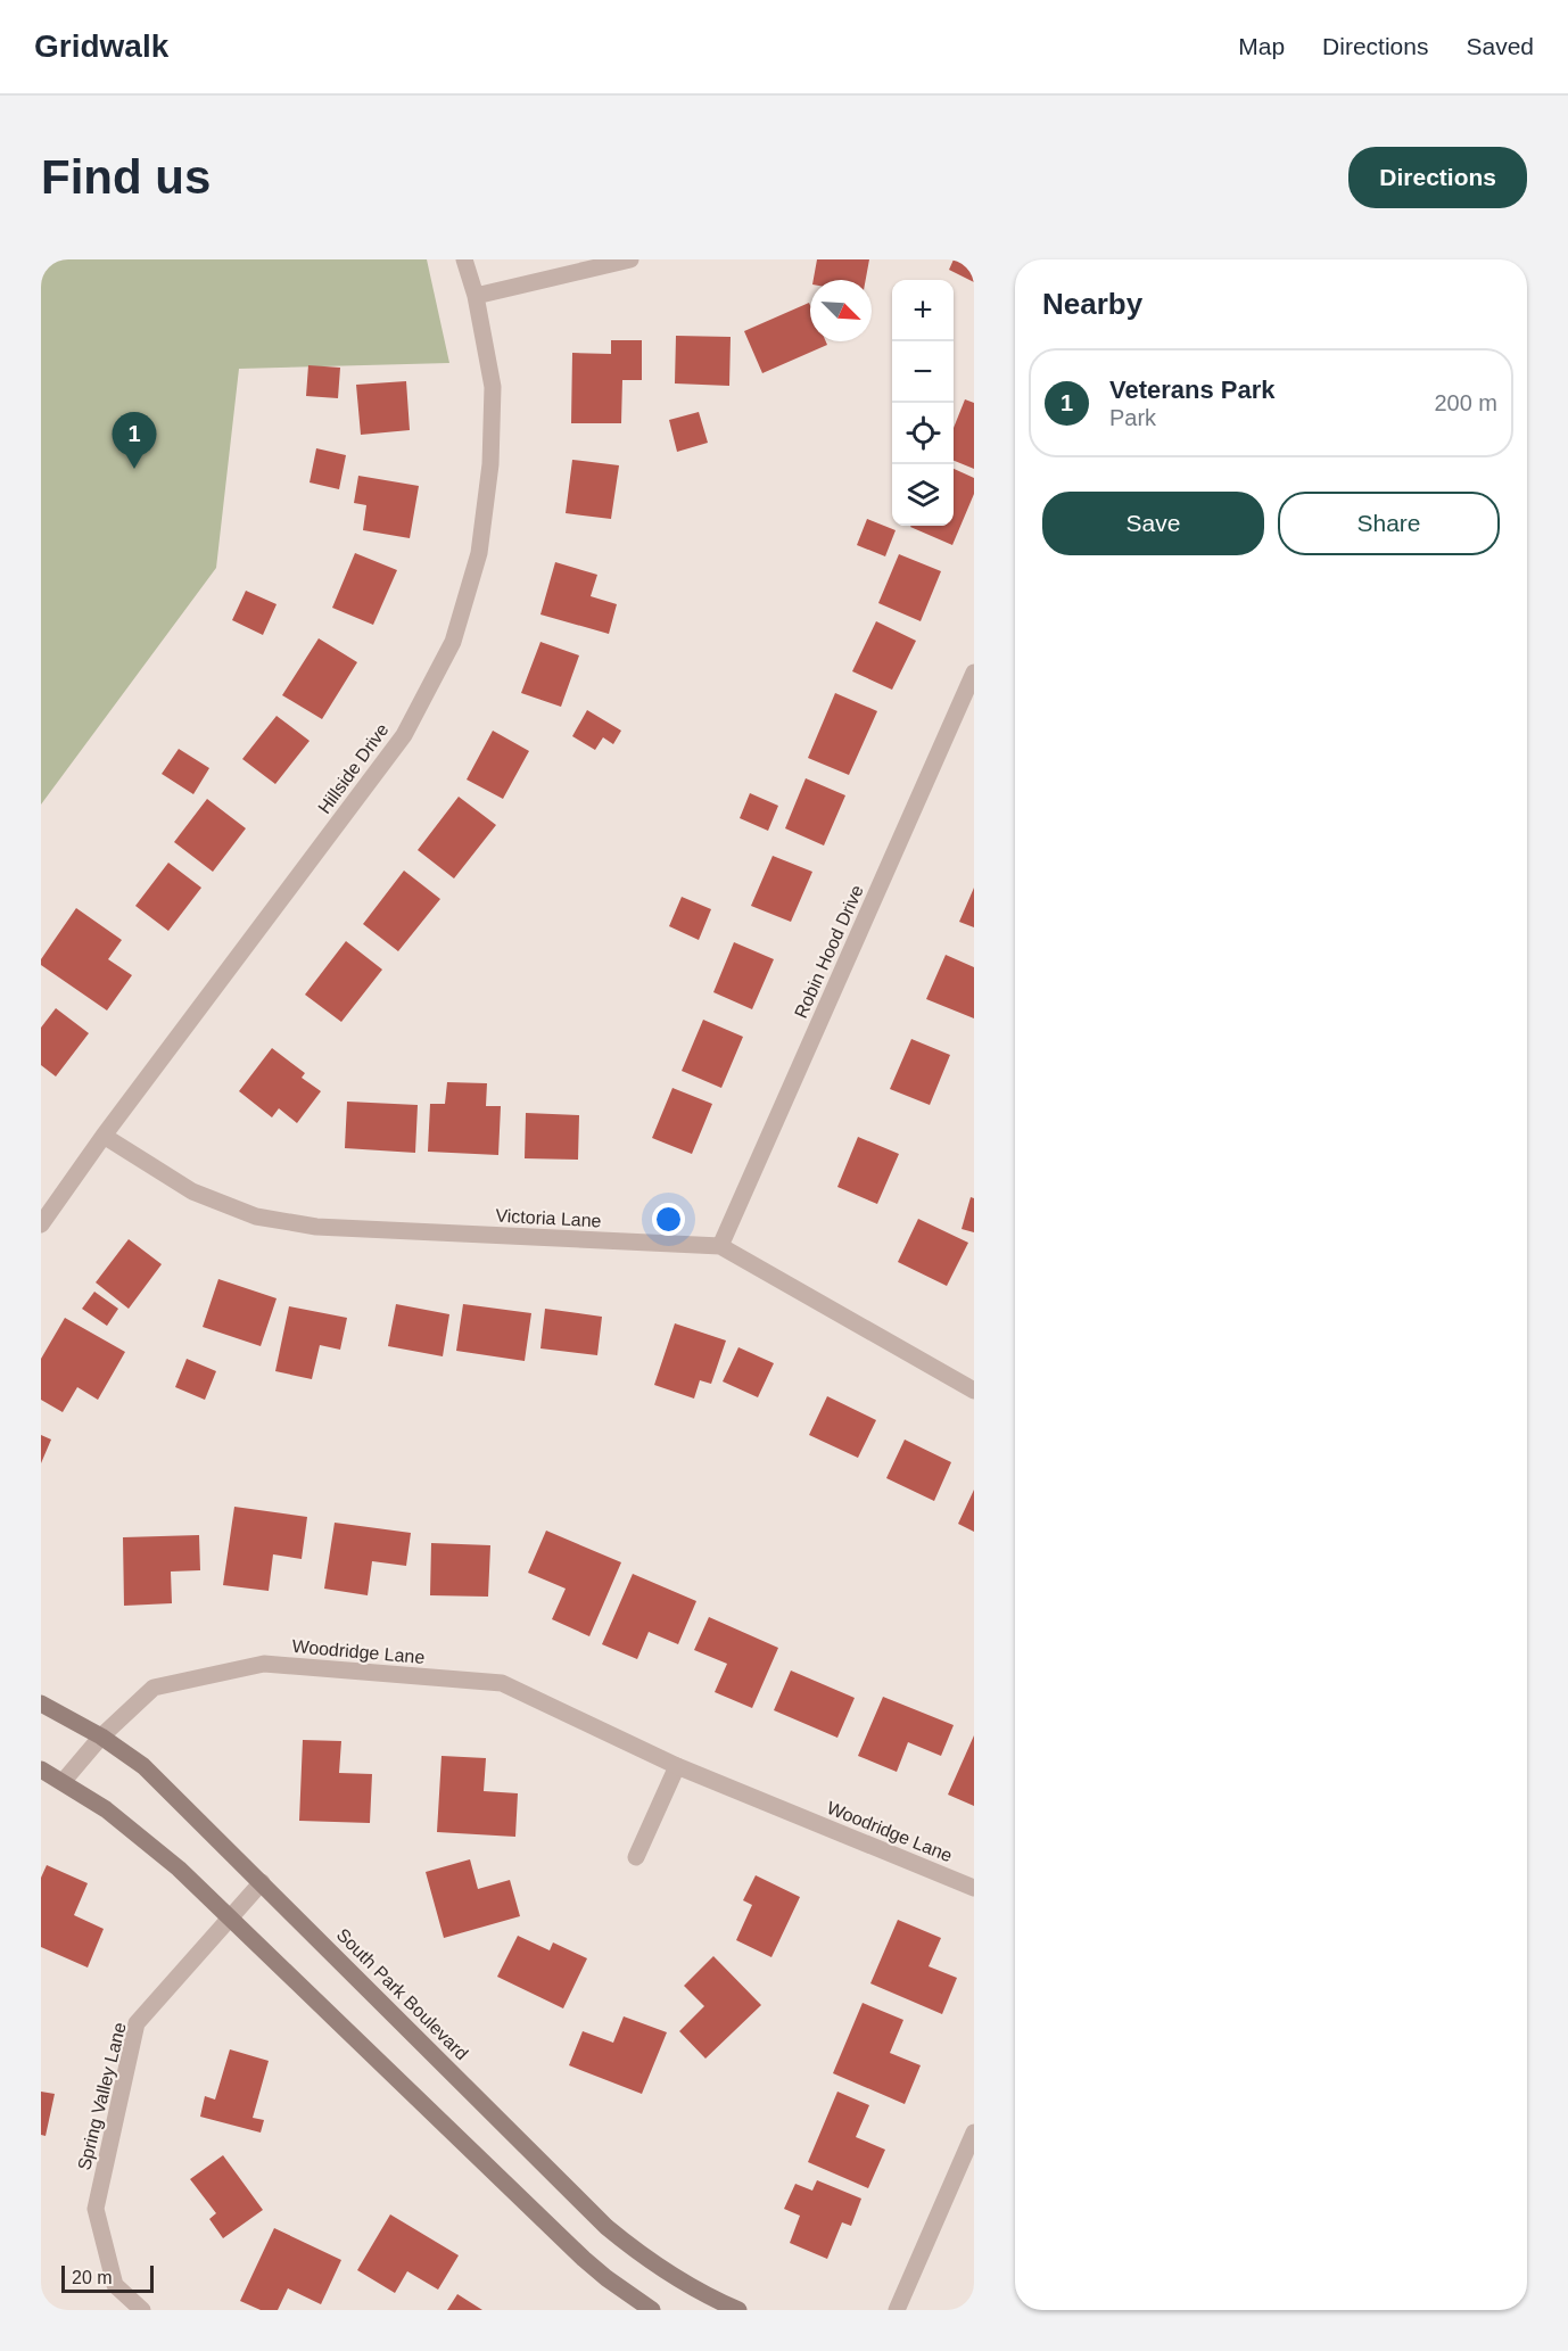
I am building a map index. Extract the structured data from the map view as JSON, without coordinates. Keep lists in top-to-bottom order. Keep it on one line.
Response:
{"streets":{"street":["Hillside Drive","Robin Hood Drive","Victoria Lane","Woodridge Lane","South Park Boulevard","Spring Valley Lane"]},"crossings":[["Hillside Drive","Victoria Lane"],["Robin Hood Drive","Victoria Lane"],["Woodridge Lane","South Park Boulevard"],["South Park Boulevard","Spring Valley Lane"]],"scale_bar":"20 m","north":"bottom right","page":{"header":"Gridwalk","nav":["Map","Directions","Saved"],"buttons":["Directions",["Save","Share"]],"title":"Find us","heading":"Nearby","map_buttons":["+","−"],"list":[{"mark":"1","name":"Veterans Park","note":"Park","value":"200 m"}],"pins":"1","scale":"20 m"}}
